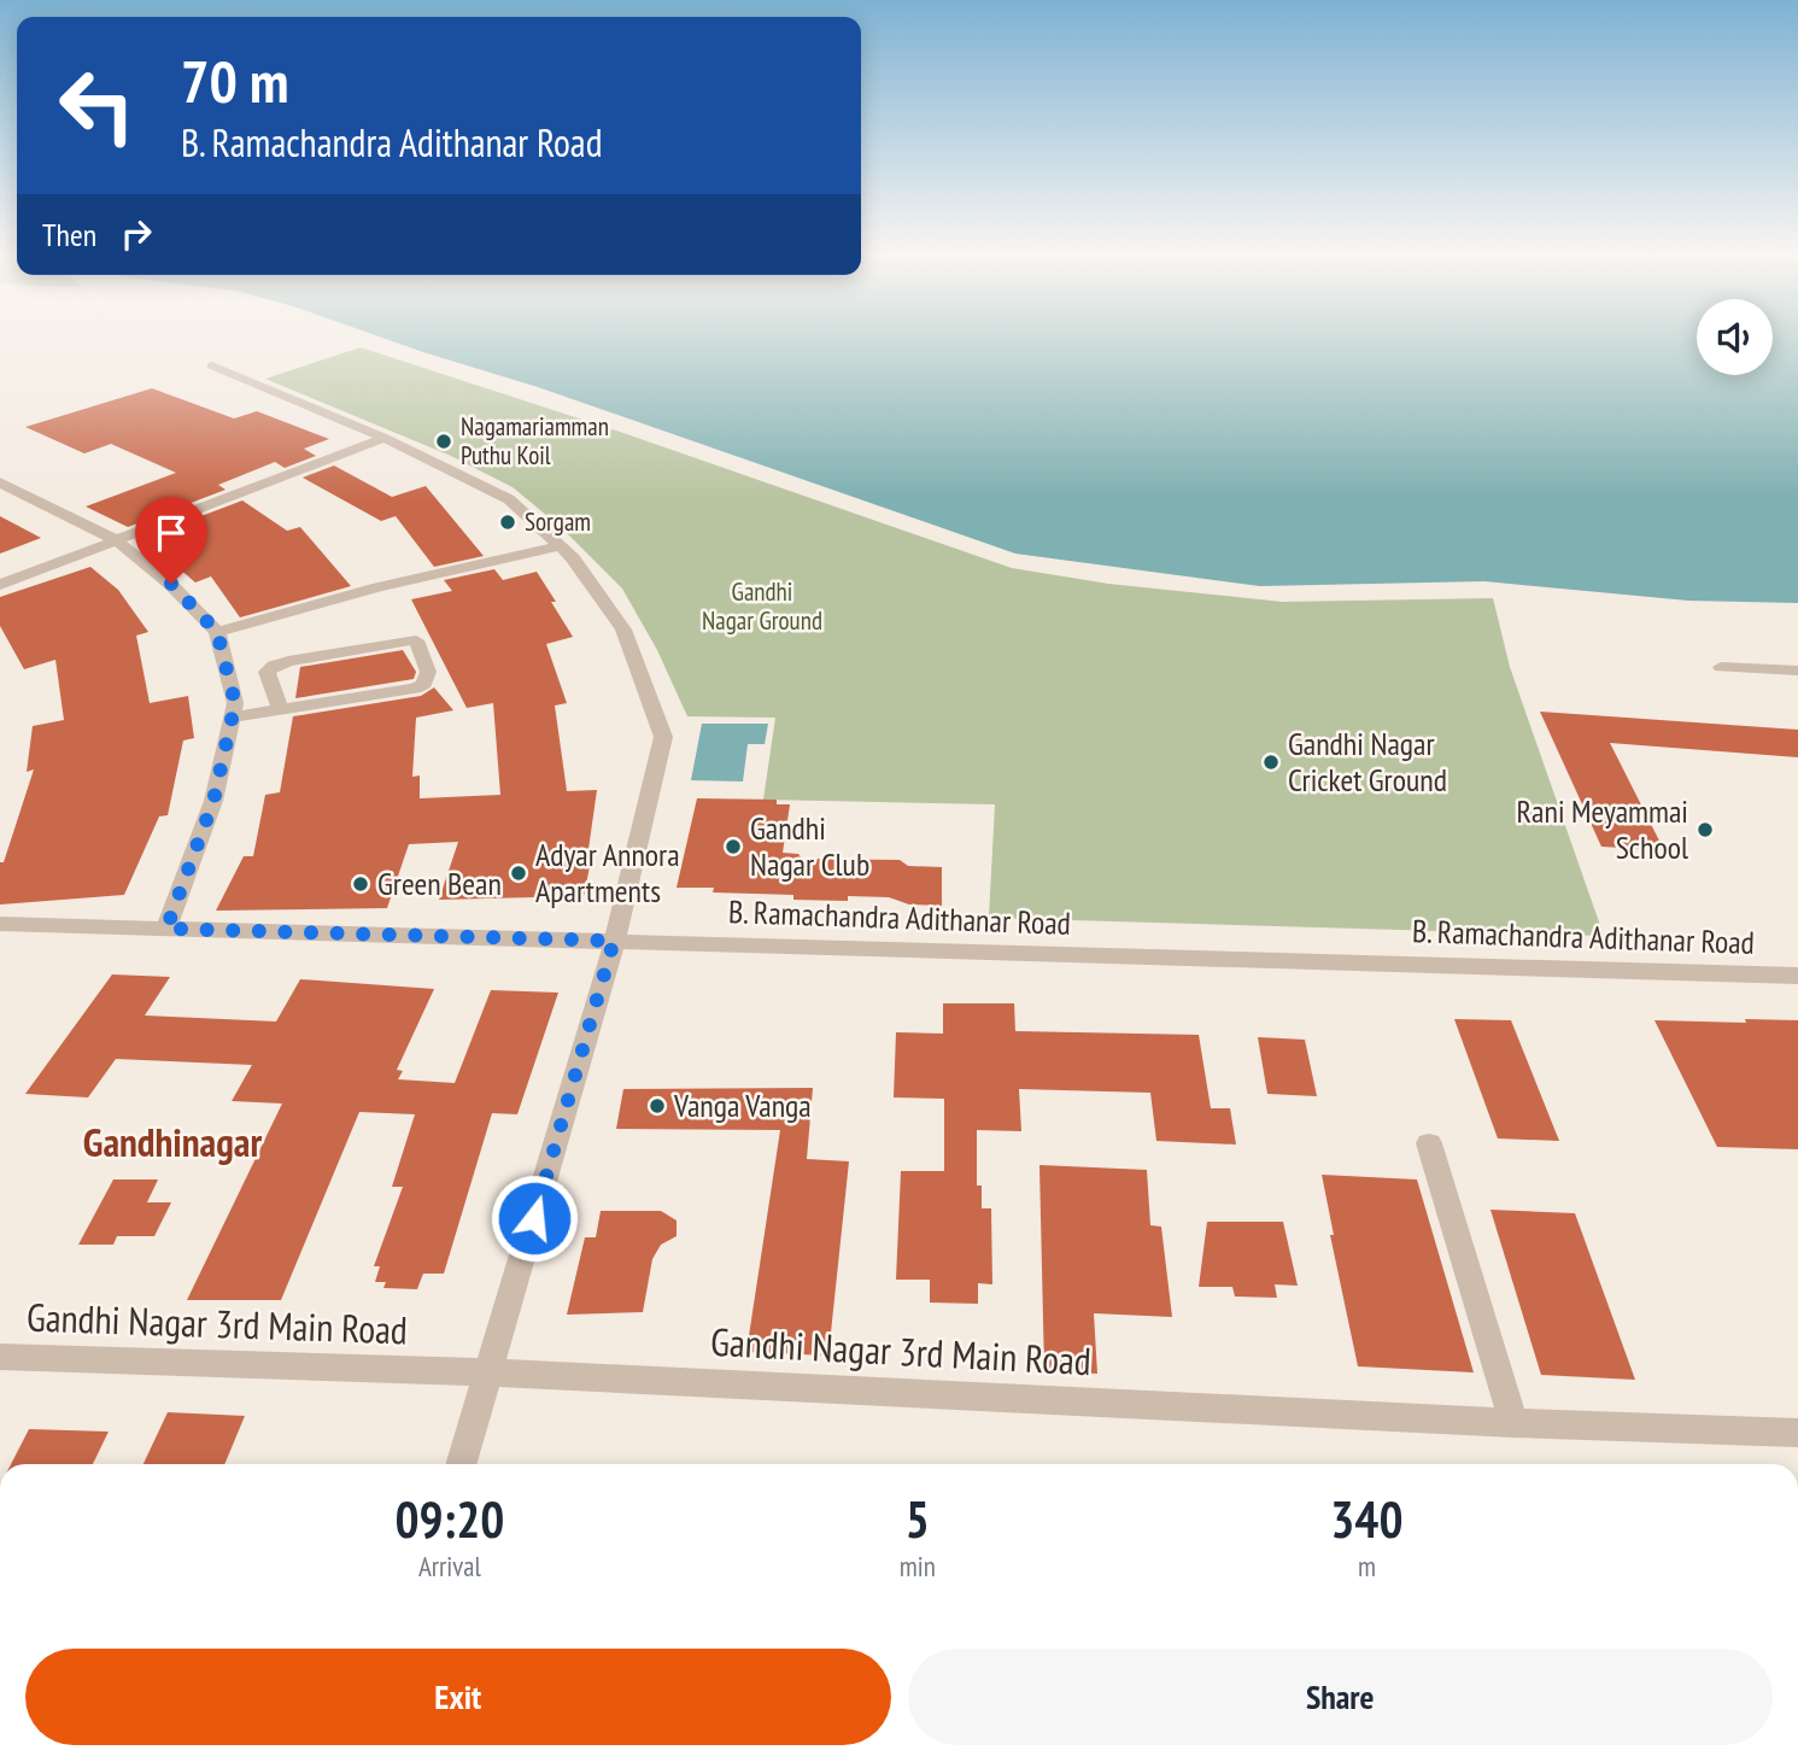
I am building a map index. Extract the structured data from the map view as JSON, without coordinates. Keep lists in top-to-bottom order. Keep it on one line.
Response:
{"streets":{"street":["B. Ramachandra Adithanar Road","Gandhi Nagar 3rd Main Road"]},"districts":["Gandhinagar"],"parks":["Gandhi Nagar Ground"],"places":["Nagamariamman Puthu Koil","Sorgam","Gandhi Nagar Cricket Ground","Rani Meyammai School","Gandhi Nagar Club","Adyar Annora Apartments","Green Bean","Vanga Vanga"],"page":{"turn":["70 m","B. Ramachandra Adithanar Road"],"then":"Then","eta":["09:20","Arrival","5","min","340","m"],"buttons":["Exit","Share"]}}
